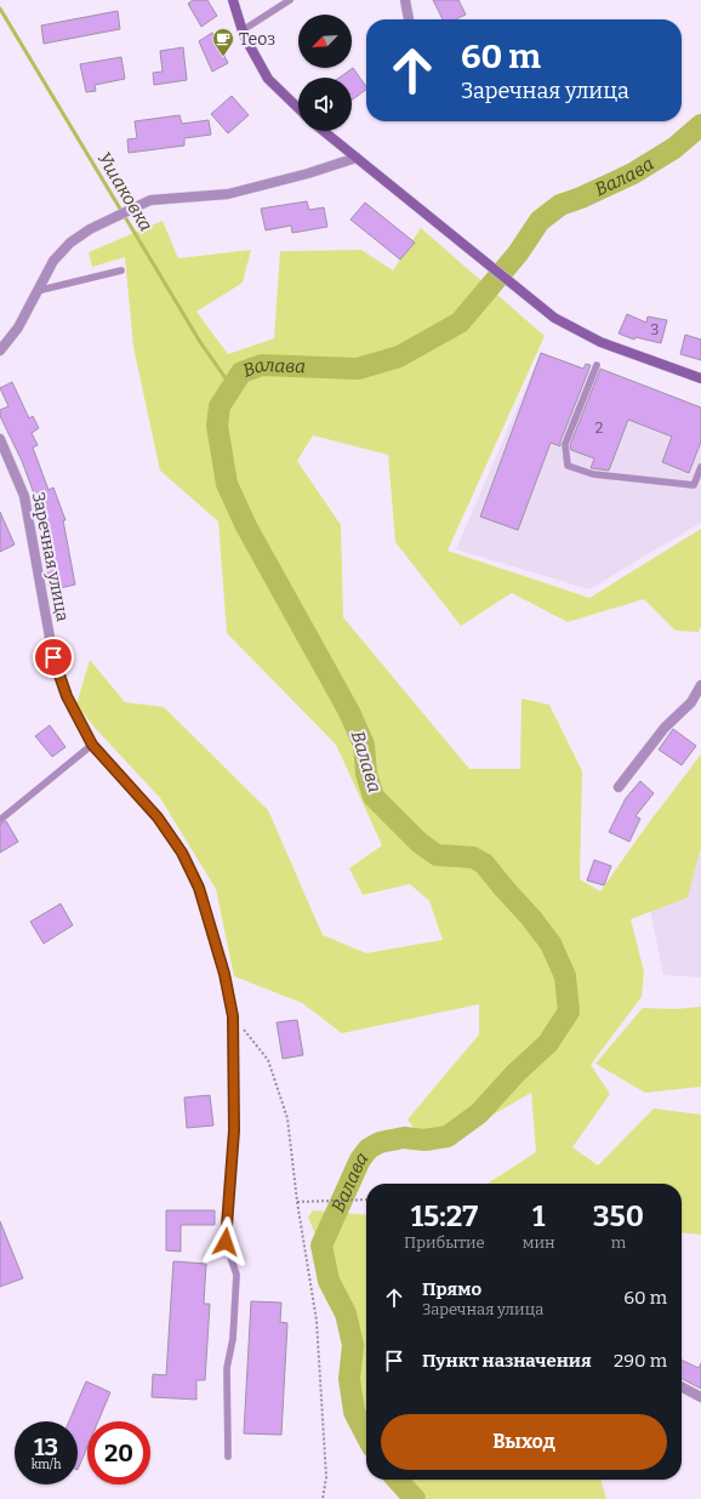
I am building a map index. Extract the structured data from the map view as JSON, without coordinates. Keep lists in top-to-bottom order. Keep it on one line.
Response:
{"streets":{"street":["Заречная улица"]},"water":["Валава","Ушаковка"],"places":{"cafe":["Теоз"]},"house_numbers":["3","2"],"north":"bottom left","page":{"turn":["60 m","Заречная улица"],"eta":["15:27","Прибытие","1","мин","350","m"],"list":[{"name":"Прямо","note":"Заречная улица","value":"60 m"},{"name":"Пункт назначения","value":"290 m"}],"buttons":"Выход","speed":"13 km/h","limit":"20"}}
